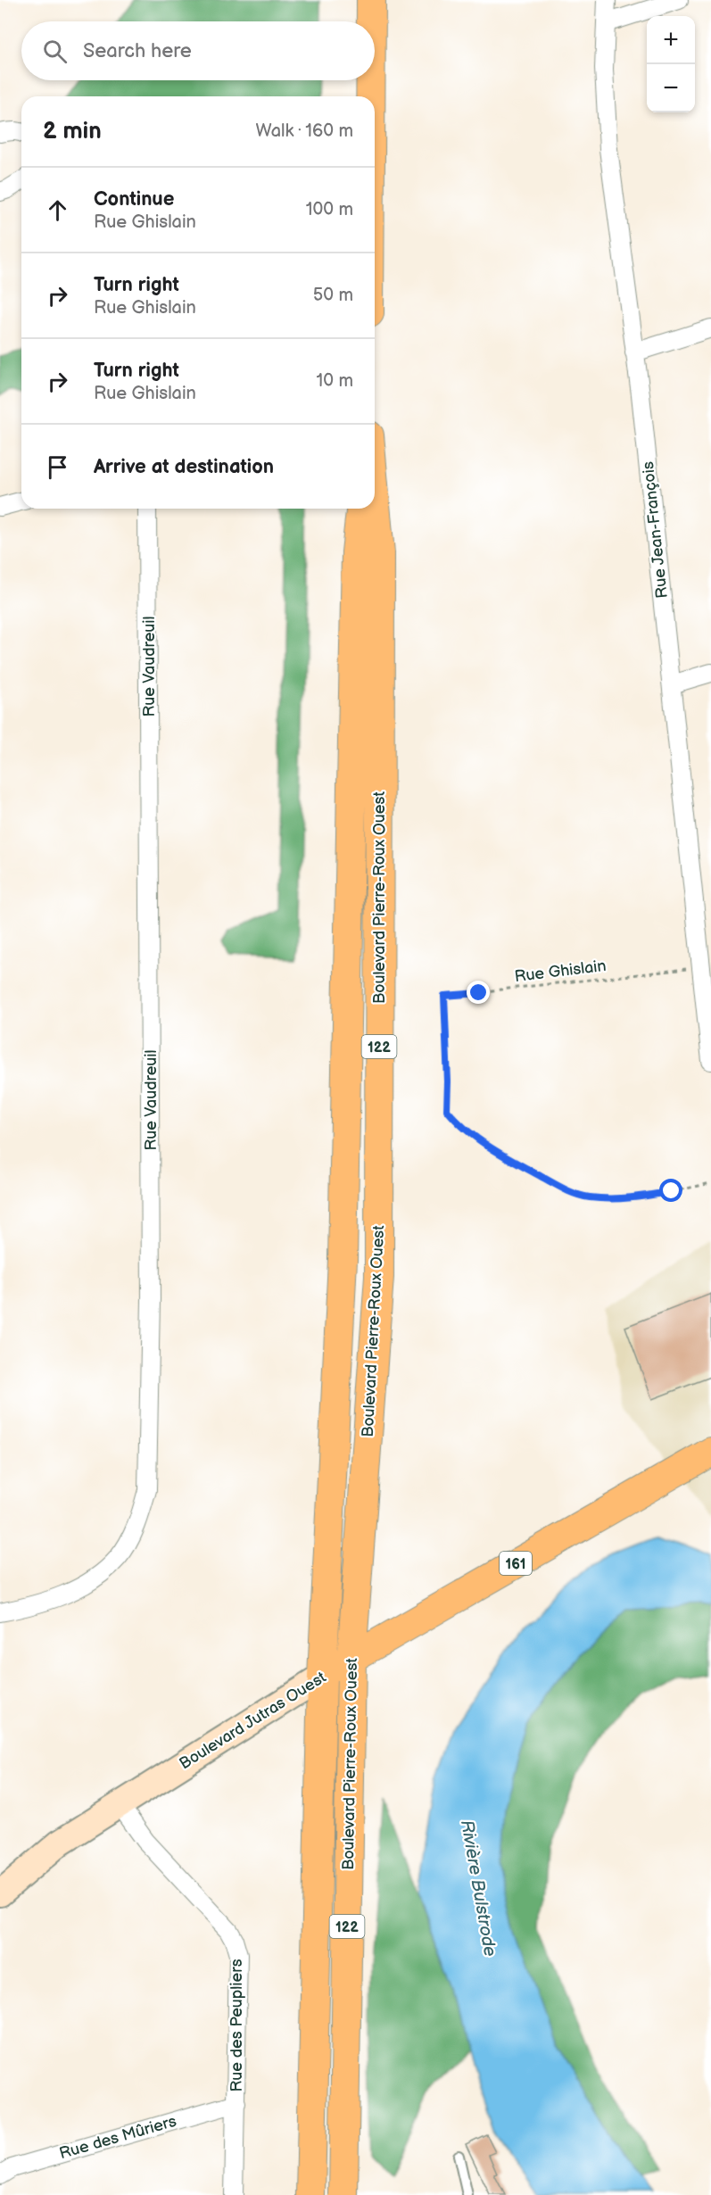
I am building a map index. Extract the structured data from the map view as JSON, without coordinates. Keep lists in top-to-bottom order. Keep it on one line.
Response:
{"streets":{"main road":["Boulevard Pierre-Roux Ouest","122","161","Boulevard Jutras Ouest"],"street":["Rue Jean-François","Rue Vaudreuil","Rue des Peupliers","Rue des Mûriers"],"path":["Rue Ghislain"]},"crossings":[["Rue Jean-François","Rue Ghislain"],["Boulevard Pierre-Roux Ouest","Boulevard Jutras Ouest"],["Boulevard Jutras Ouest","Rue des Peupliers"],["Rue des Peupliers","Rue des Mûriers"]],"water":["Rivière Bulstrode"],"page":{"map_buttons":["+","−"],"search":"Search here","heading":["2 min","Walk · 160 m"],"list":[["Continue","Rue Ghislain","100 m"],["Turn right","Rue Ghislain","50 m"],["Turn right","Rue Ghislain","10 m"],"Arrive at destination"]}}
